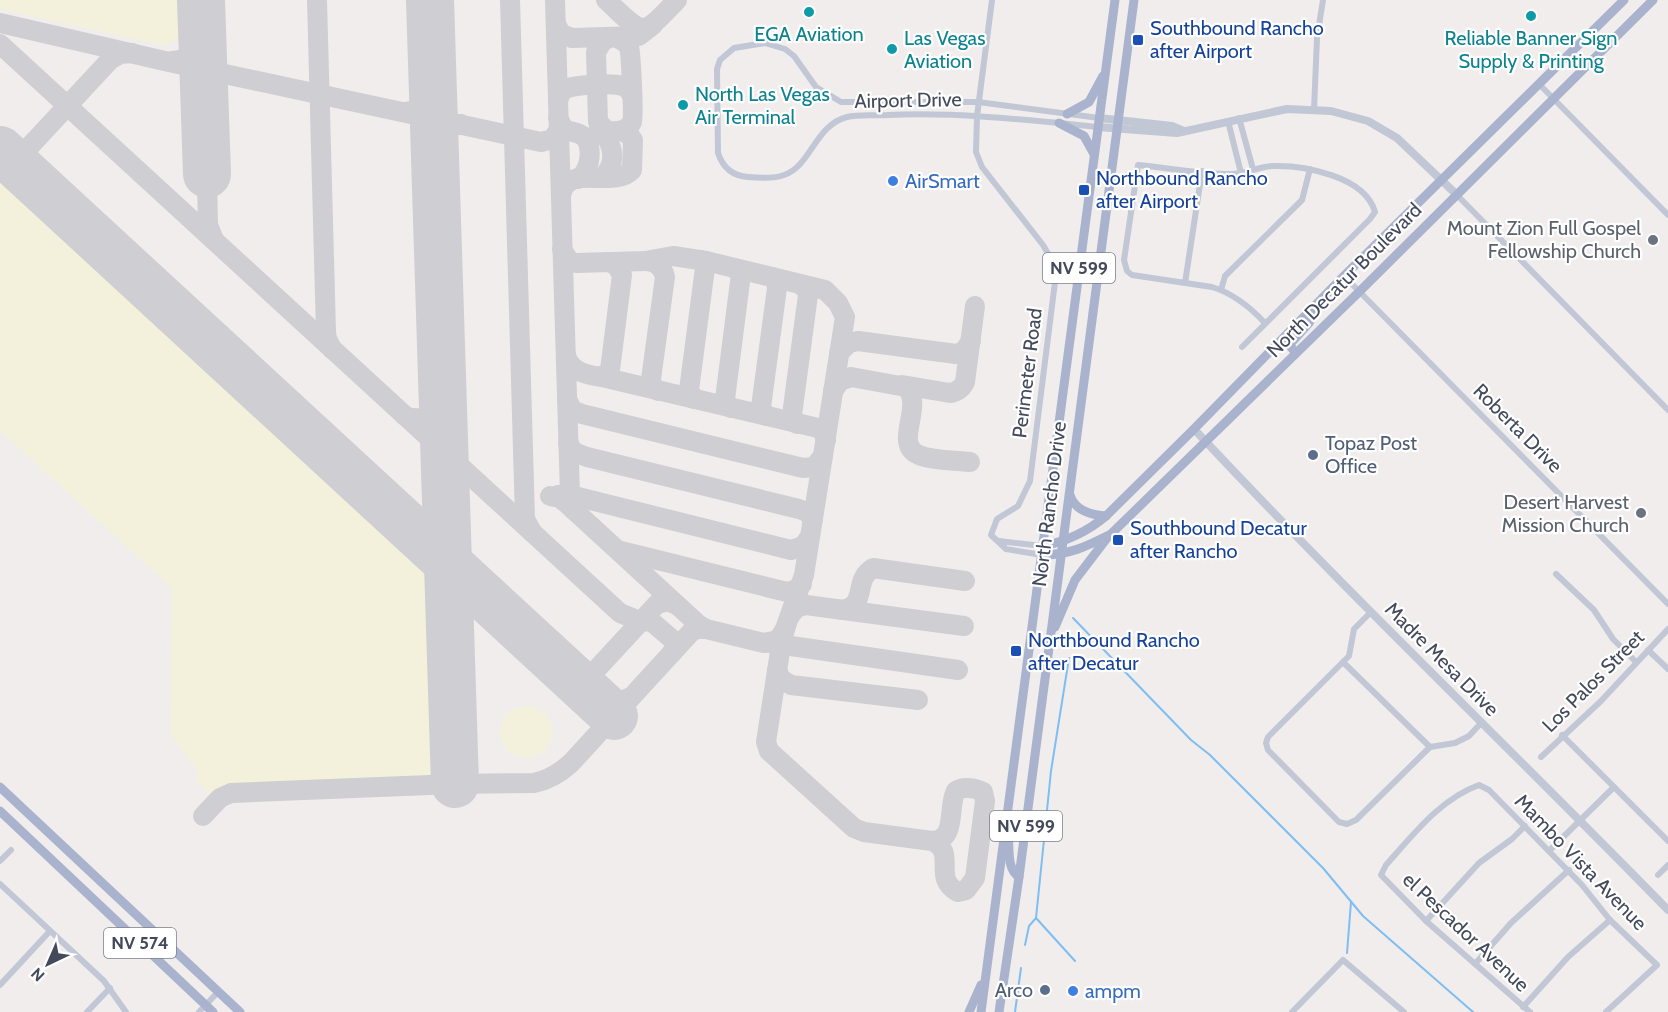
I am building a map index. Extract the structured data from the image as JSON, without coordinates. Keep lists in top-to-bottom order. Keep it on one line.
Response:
{"streets":{"main road":["NV 599","North Decatur Boulevard","North Rancho Drive","NV 574"],"street":["Airport Drive","Perimeter Road","Roberta Drive","Madre Mesa Drive","Los Palos Street","Mambo Vista Avenue","el Pescador Avenue"]},"crossings":[["Airport Drive","Perimeter Road"],["Airport Drive","North Rancho Drive"],["North Decatur Boulevard","Perimeter Road"],["North Decatur Boulevard","Roberta Drive"],["North Decatur Boulevard","North Rancho Drive"],["North Decatur Boulevard","Madre Mesa Drive"],["Perimeter Road","North Rancho Drive"],["Mambo Vista Avenue","el Pescador Avenue"]],"places":{"other":["EGA Aviation","Reliable Banner Sign Supply & Printing","Las Vegas Aviation","North Las Vegas Air Terminal","AirSmart","Mount Zion Full Gospel Fellowship Church","Topaz Post Office","Desert Harvest Mission Church","Arco","ampm"],"transit":["Southbound Rancho after Airport","Northbound Rancho after Airport","Southbound Decatur after Rancho","Northbound Rancho after Decatur"]},"north":"bottom left"}
